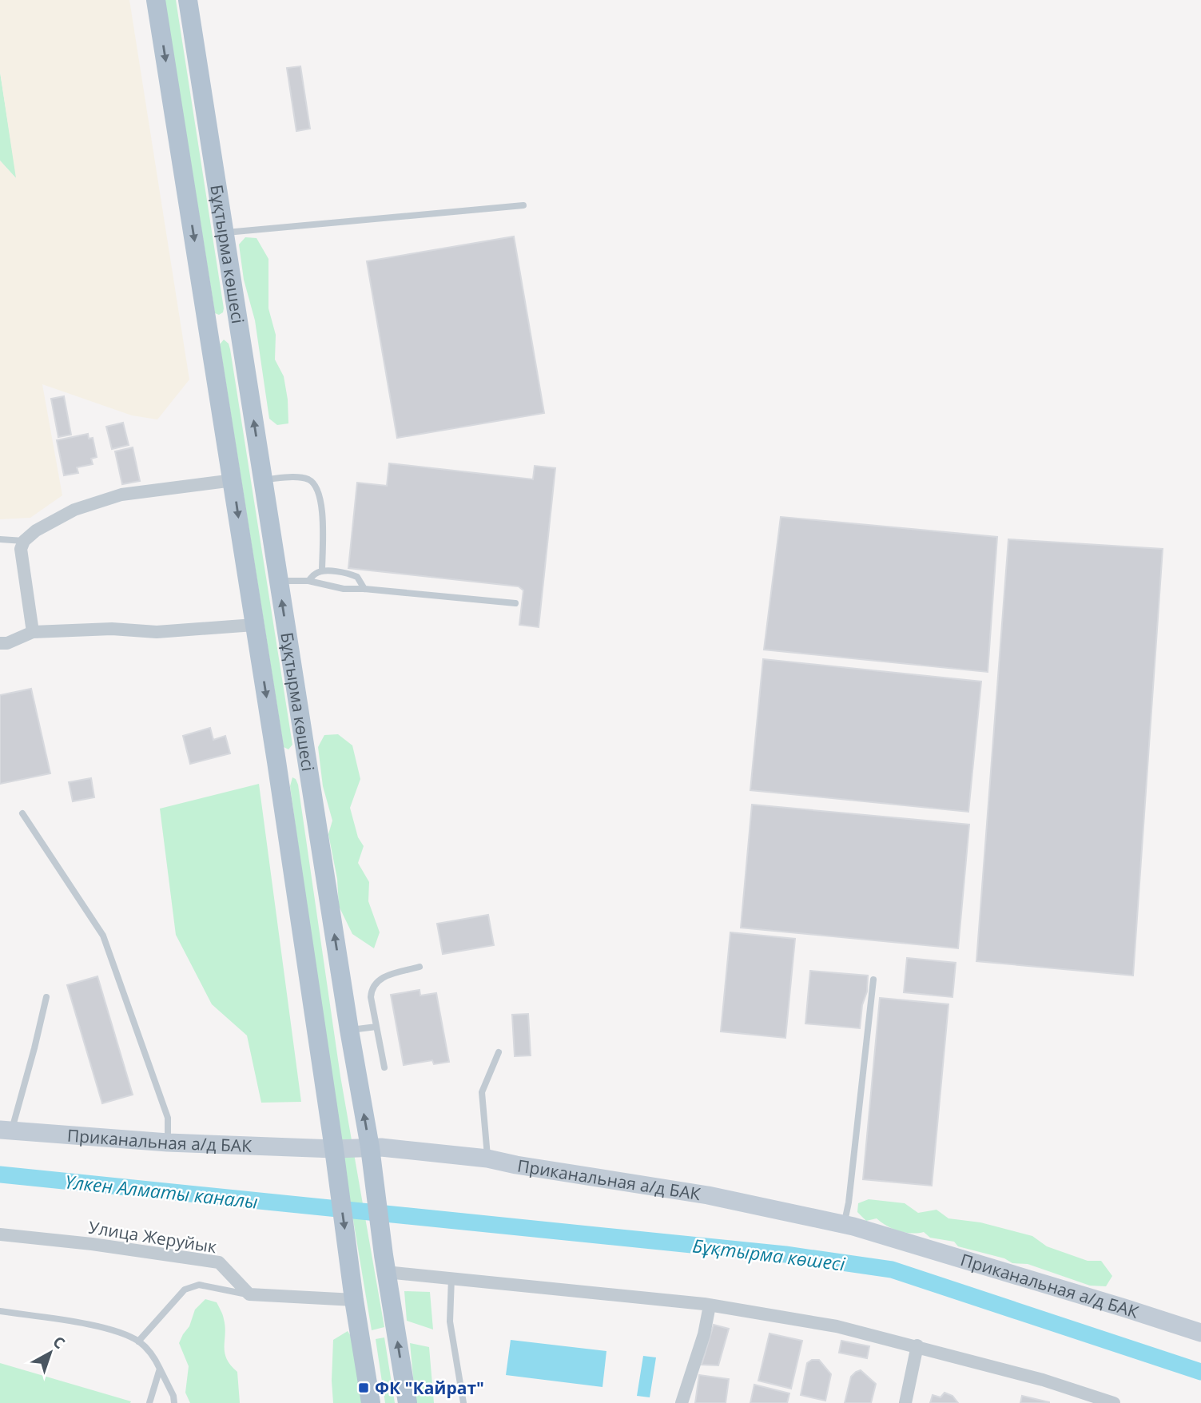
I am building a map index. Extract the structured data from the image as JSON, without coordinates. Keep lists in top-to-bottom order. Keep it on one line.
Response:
{"streets":{"main road":["Бұқтырма көшесі","Приканальная а/д БАК"],"street":["Улица Жеруйык"]},"crossings":[["Бұқтырма көшесі","Приканальная а/д БАК"]],"water":["Үлкен Алматы каналы","Бұқтырма көшесі"],"places":{"transit":["ФК \"Кайрат\""]},"north":"top right"}
